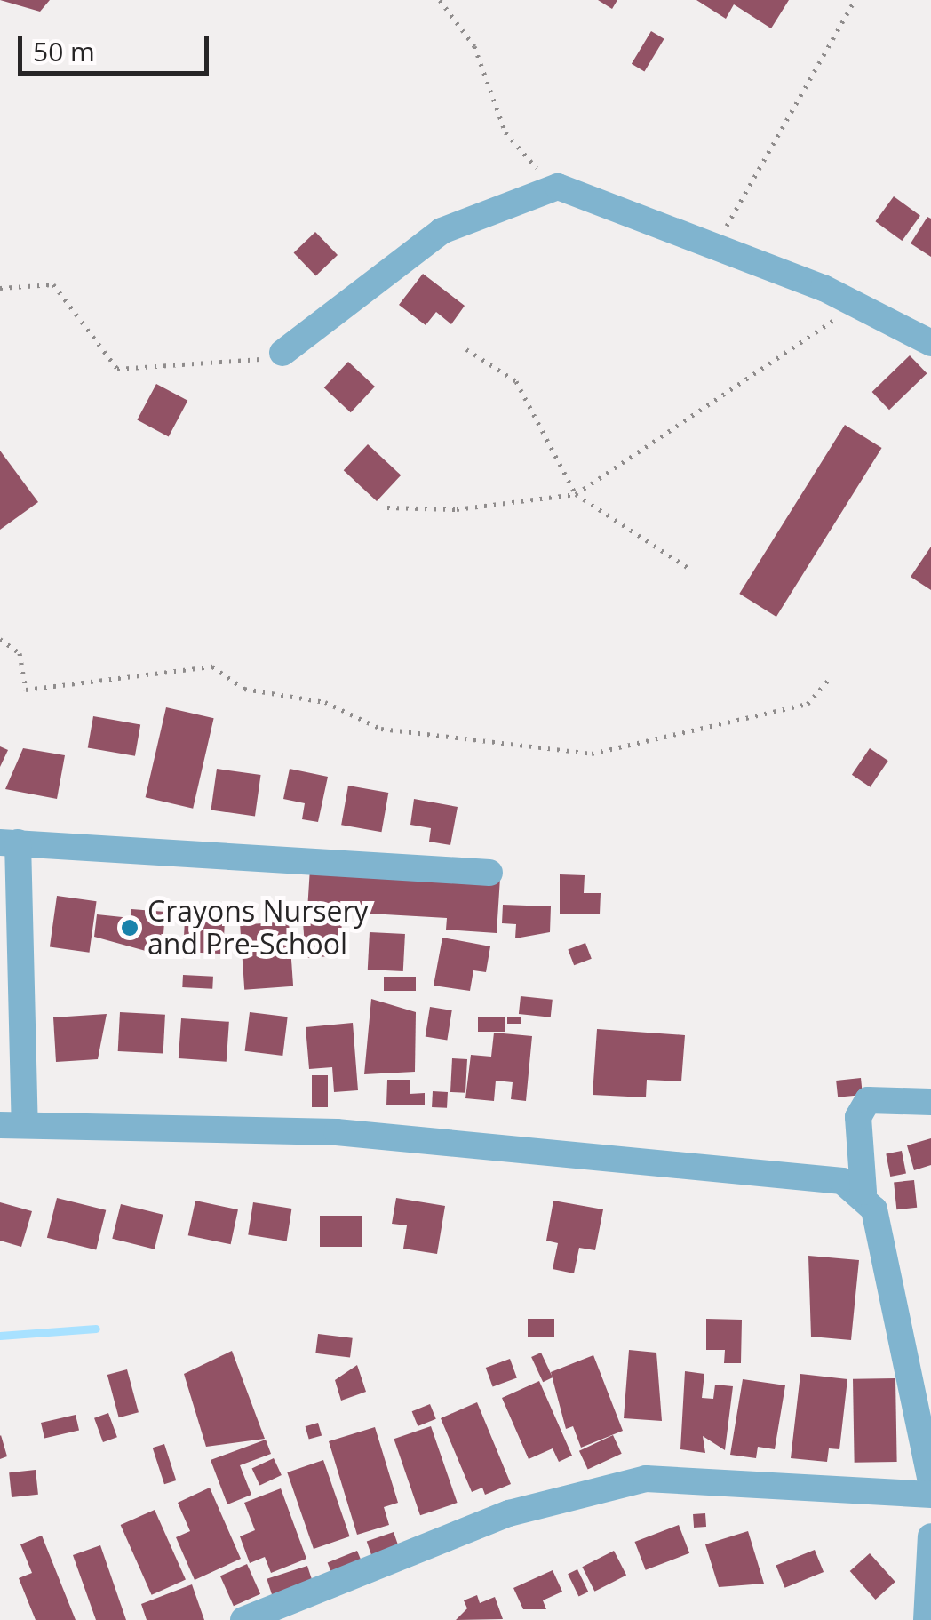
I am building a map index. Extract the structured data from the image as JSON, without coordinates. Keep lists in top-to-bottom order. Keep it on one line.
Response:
{"places":["Crayons Nursery and Pre-School"],"scale_bar":"50 m"}
